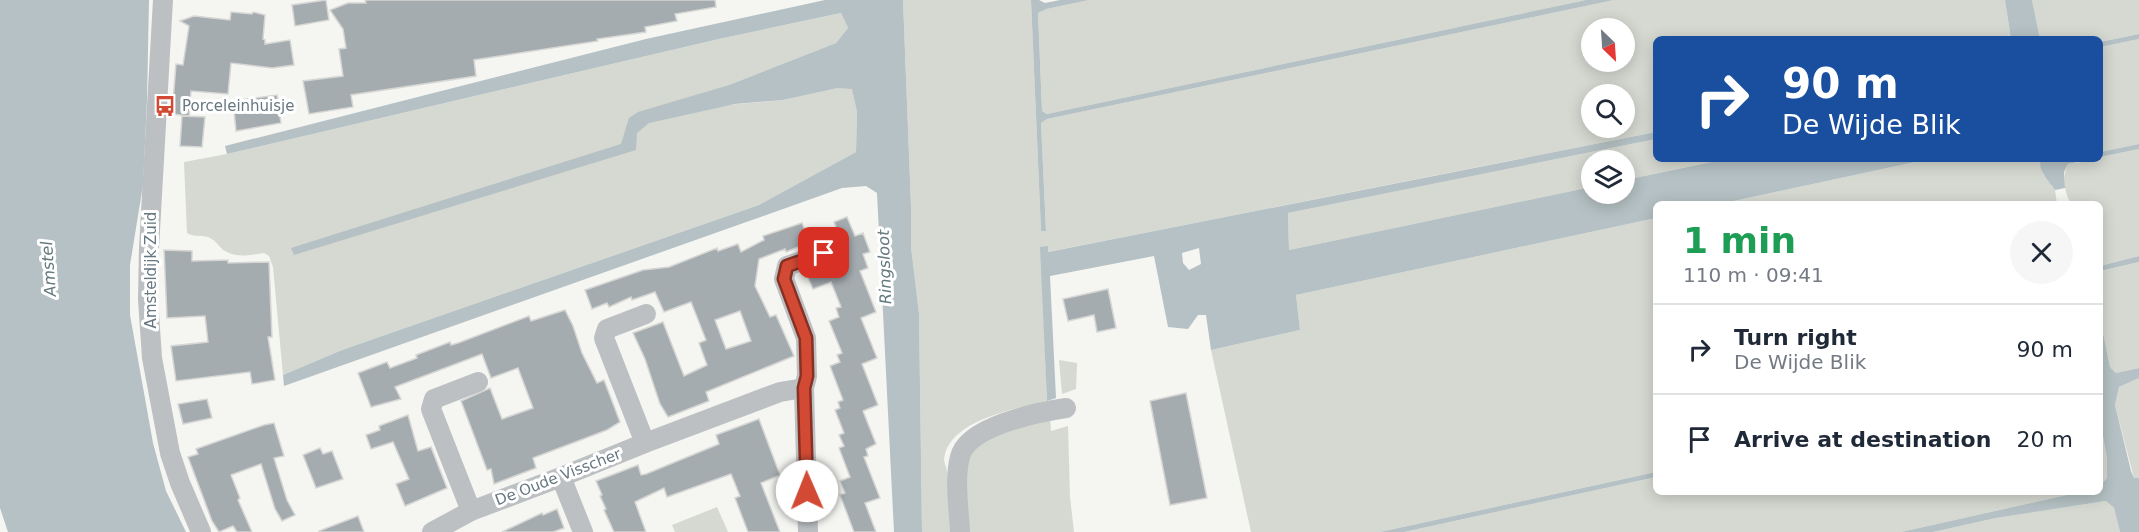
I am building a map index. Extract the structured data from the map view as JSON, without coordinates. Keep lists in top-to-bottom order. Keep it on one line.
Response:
{"streets":{"street":["Amsteldijk Zuid","De Oude Visscher"]},"water":["Ringsloot","Amstel"],"places":{"bus stop":["Porceleinhuisje"]},"north":"bottom right","page":{"turn":["90 m","De Wijde Blik"],"heading":["1 min","110 m · 09:41"],"list":[{"name":"Turn right","note":"De Wijde Blik","value":"90 m"},{"name":"Arrive at destination","value":"20 m"}]}}
